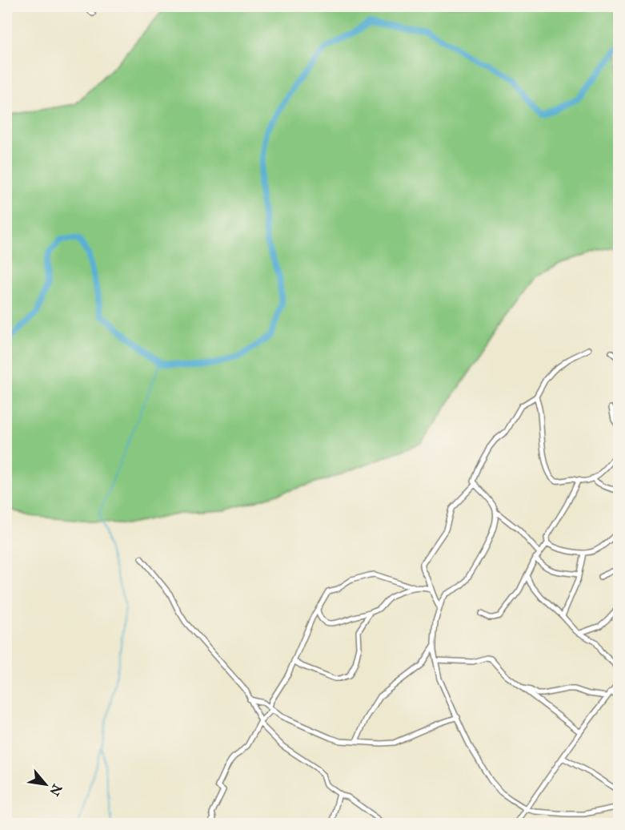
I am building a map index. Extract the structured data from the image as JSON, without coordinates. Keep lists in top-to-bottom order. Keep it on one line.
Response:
{"north":"bottom right"}
